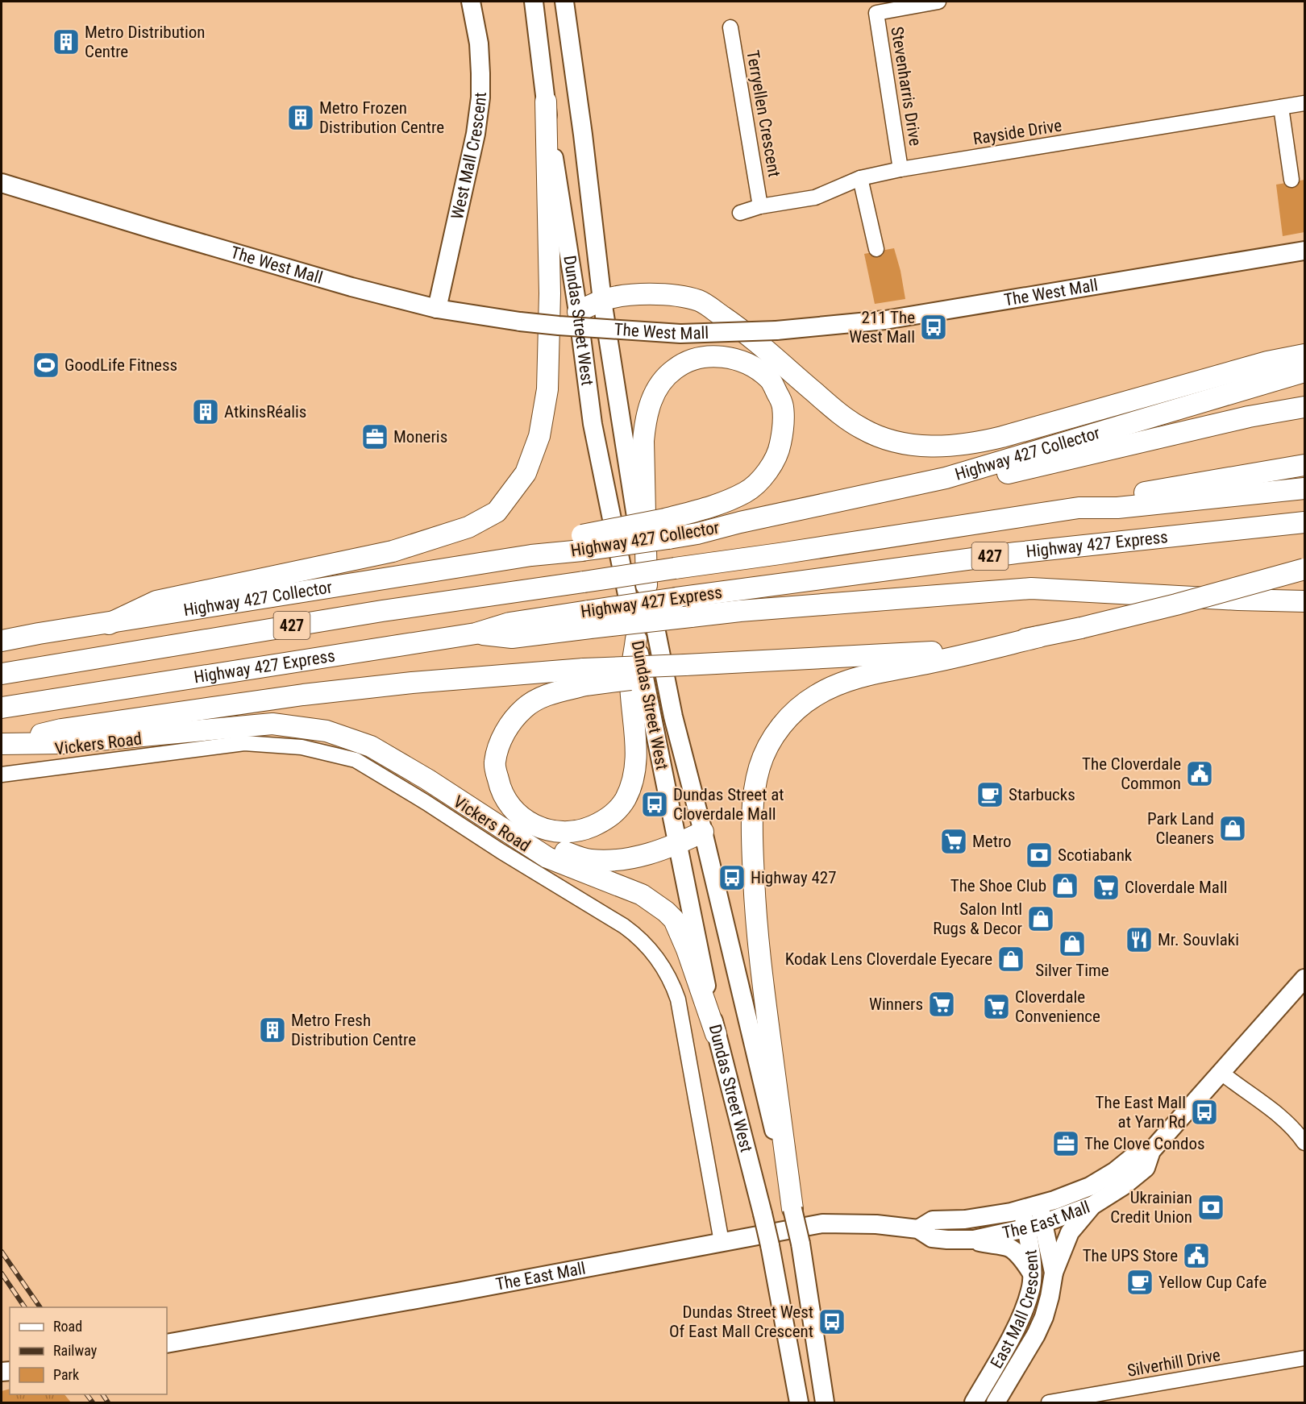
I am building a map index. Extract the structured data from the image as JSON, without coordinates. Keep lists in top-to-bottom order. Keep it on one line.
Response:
{"streets":{"highway":["Highway 427 Collector","Highway 427 Express","427"],"main road":["West Mall Crescent","The West Mall","Dundas Street West","The East Mall","East Mall Crescent"],"street":["Stevenharris Drive","Terryellen Crescent","Rayside Drive","Vickers Road","Silverhill Drive"]},"crossings":[["Stevenharris Drive","Rayside Drive"],["Terryellen Crescent","Rayside Drive"],["West Mall Crescent","The West Mall"],["Vickers Road","The East Mall"],["The East Mall","East Mall Crescent"]],"places":{"building":["Metro Distribution Centre","Metro Frozen Distribution Centre","AtkinsRéalis","Metro Fresh Distribution Centre"],"bus stop":["211 The West Mall","Dundas Street at Cloverdale Mall","Highway 427","The East Mall at Yarn Rd","Dundas Street West Of East Mall Crescent"],"sports":["GoodLife Fitness"],"office":["Moneris","The Clove Condos"],"public building":["The Cloverdale Common","The UPS Store"],"cafe":["Starbucks","Yellow Cup Cafe"],"shop":["Park Land Cleaners","The Shoe Club","Salon Intl Rugs & Decor","Silver Time","Kodak Lens Cloverdale Eyecare"],"supermarket":["Metro","Cloverdale Mall","Winners","Cloverdale Convenience"],"bank":["Scotiabank","Ukrainian Credit Union"],"restaurant":["Mr. Souvlaki"]},"legend":["Road","Railway","Park"]}
